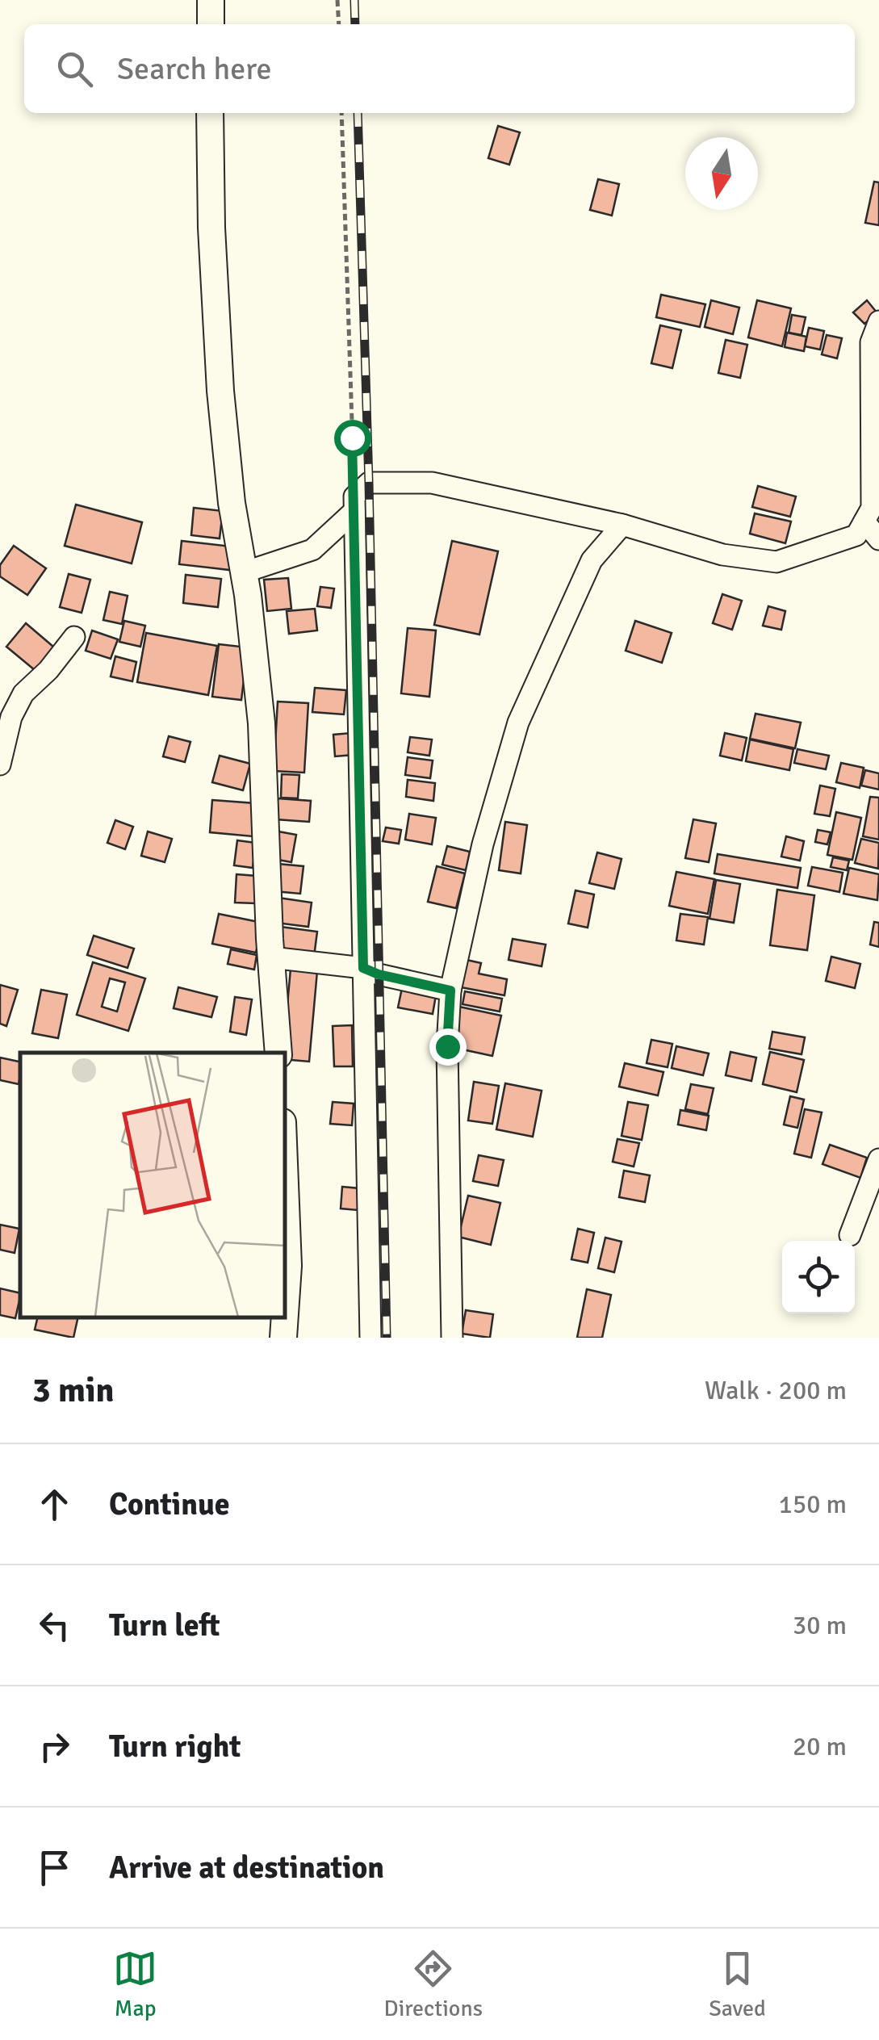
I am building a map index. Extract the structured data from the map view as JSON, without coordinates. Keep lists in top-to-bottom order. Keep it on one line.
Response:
{"north":"bottom","page":{"search":"Search here","heading":["3 min","Walk · 200 m"],"list":[["Continue","150 m"],["Turn left","30 m"],["Turn right","20 m"],"Arrive at destination"],"nav":["Map","Directions","Saved"]}}
